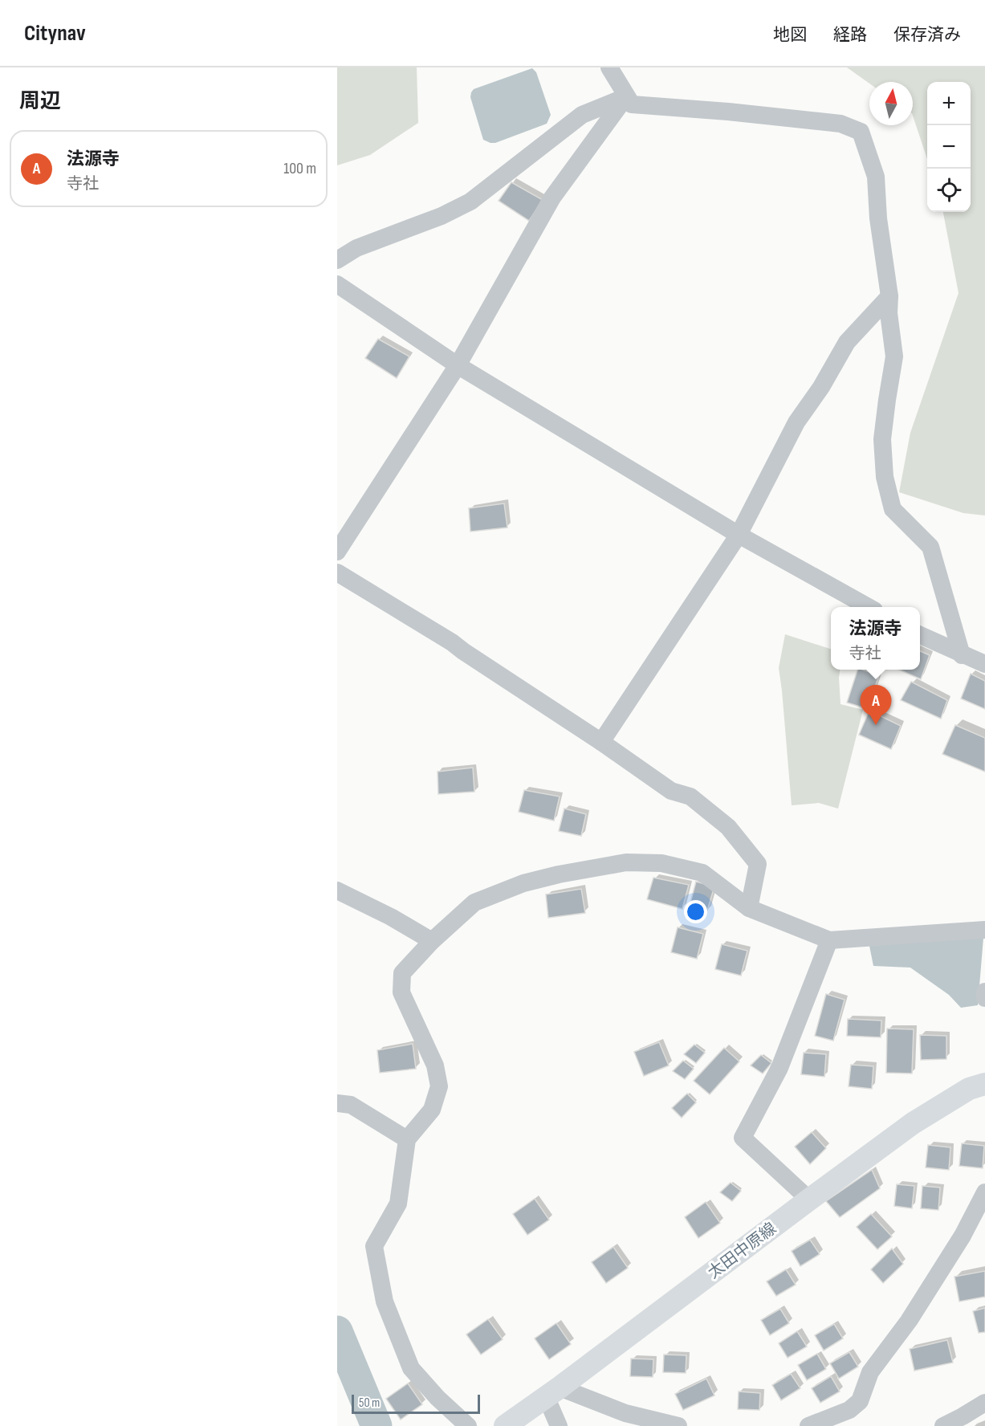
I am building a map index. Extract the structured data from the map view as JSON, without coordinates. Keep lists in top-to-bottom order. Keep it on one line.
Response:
{"streets":{"main road":["太田中原線"]},"scale_bar":"50 m","north":"top","page":{"header":"Citynav","nav":["地図","経路","保存済み"],"heading":"周辺","map_buttons":["+","−"],"list":[{"mark":"A","name":"法源寺","note":"寺社","value":"100 m"}],"popup":["法源寺","寺社"],"pins":"A","scale":"50 m"}}
